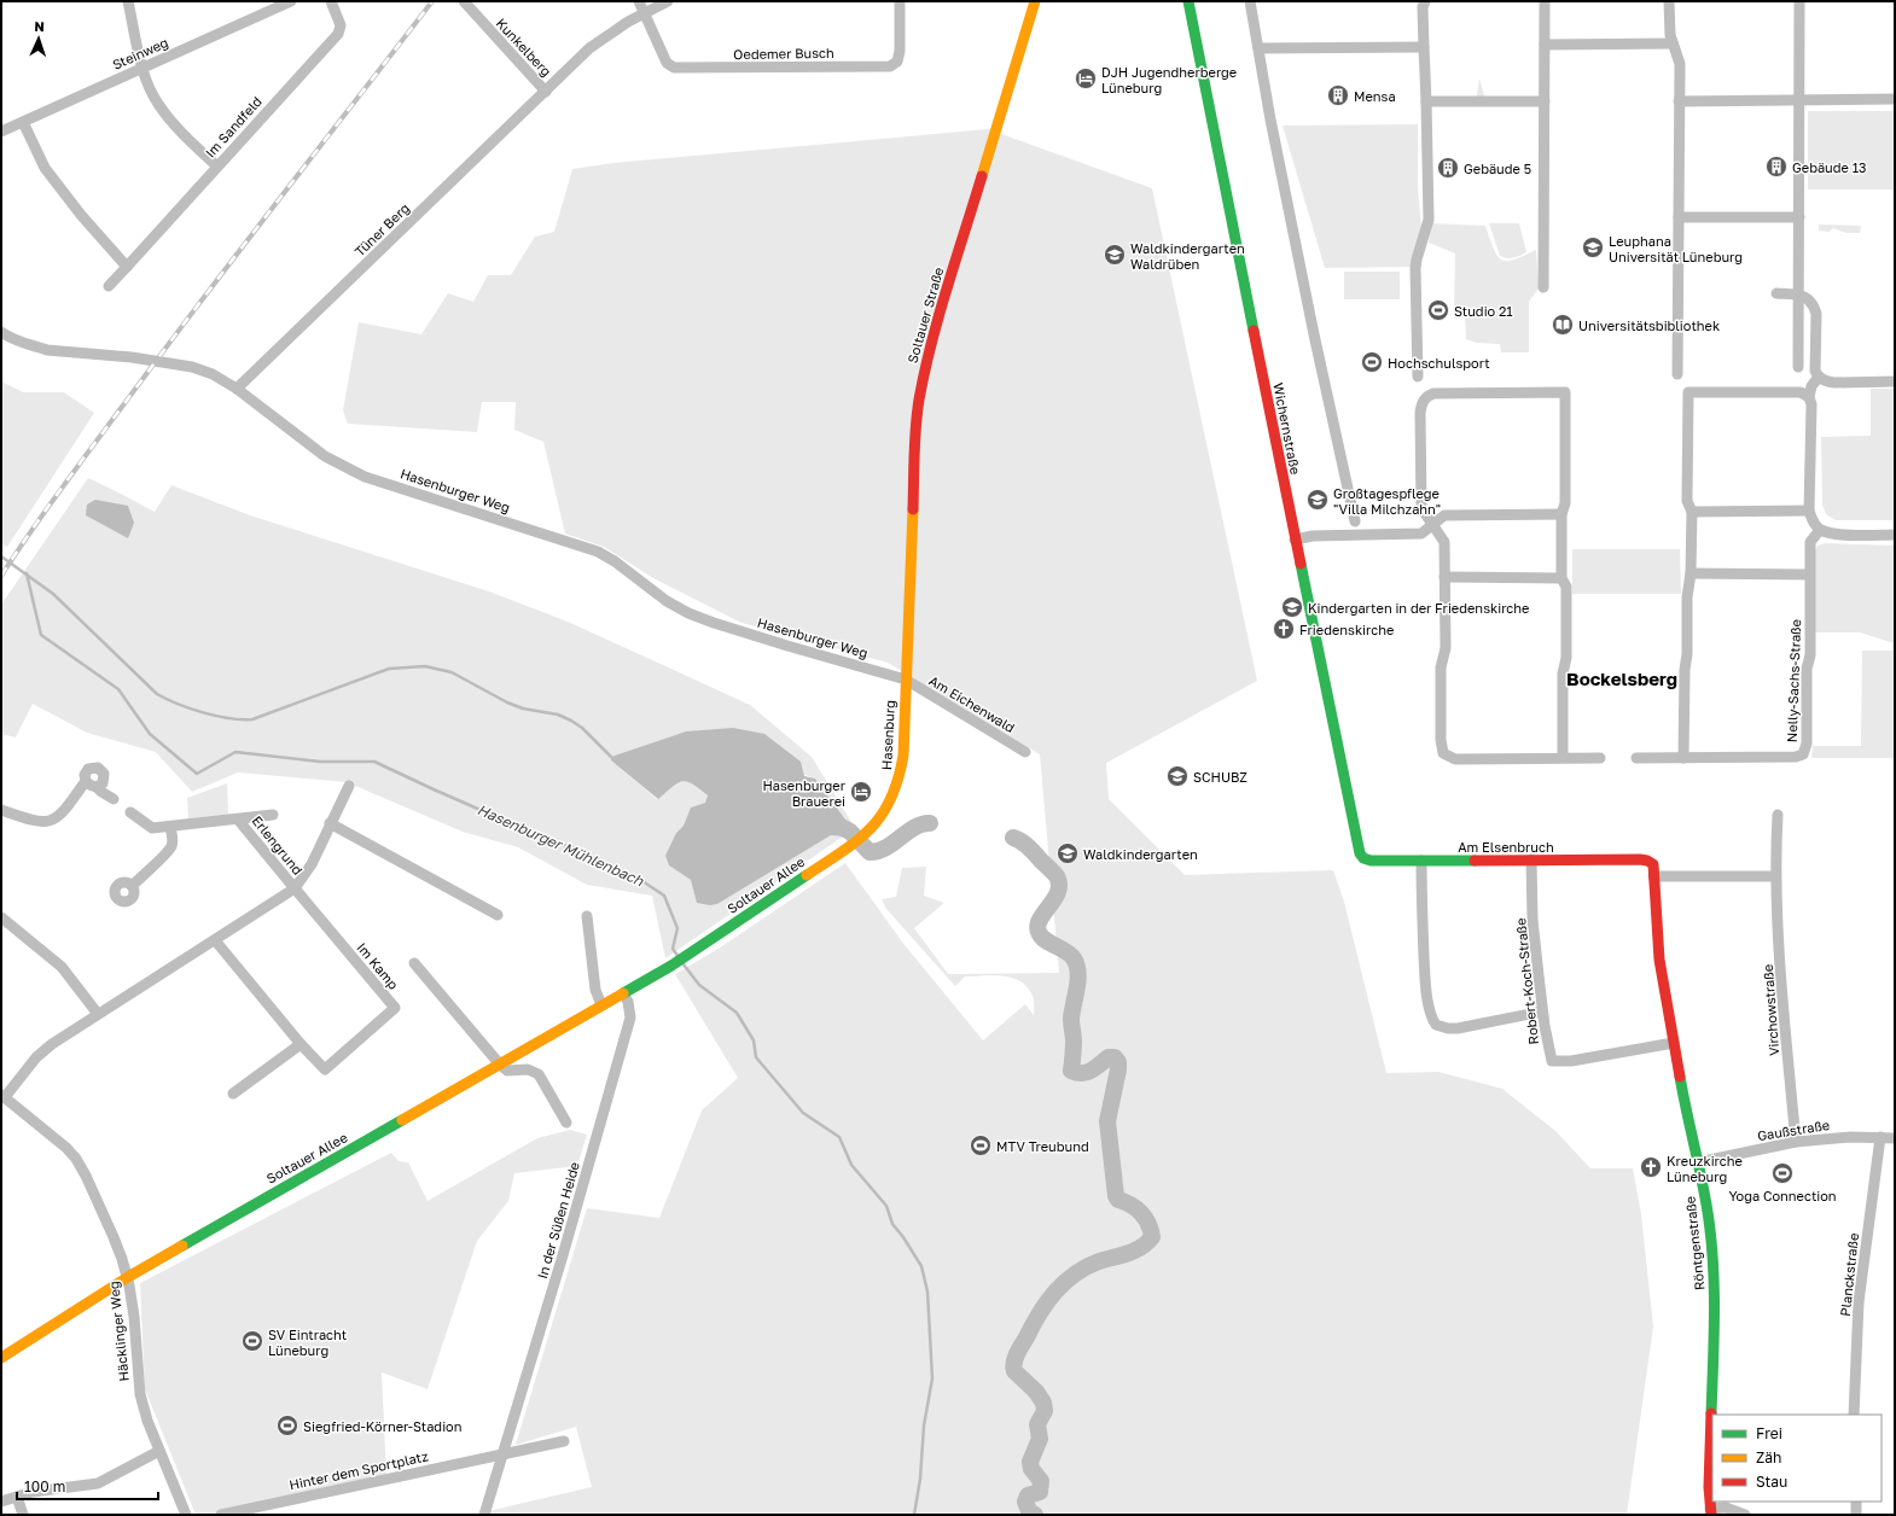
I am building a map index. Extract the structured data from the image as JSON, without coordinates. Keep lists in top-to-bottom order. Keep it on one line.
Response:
{"streets":{"street":["Kunkelberg","Steinweg","Oedemer Busch","Im Sandfeld","Tüner Berg","Soltauer Straße","Wichernstraße","Hasenburger Weg","Nelly-Sachs-Straße","Am Eichenwald","Hasenburg","Erlengrund","Am Elsenbruch","Soltauer Allee","Im Kamp","Robert-Koch-Straße","Virchowstraße","Gaußstraße","In der Süßen Heide","Röntgenstraße","Planckstraße","Häcklinger Weg","Hinter dem Sportplatz"]},"crossings":[["Kunkelberg","Tüner Berg"],["Oedemer Busch","Tüner Berg"],["Tüner Berg","Hasenburger Weg"],["Soltauer Straße","Hasenburger Weg"],["Soltauer Straße","Am Eichenwald"],["Soltauer Straße","Hasenburg"],["Wichernstraße","Am Elsenbruch"],["Hasenburger Weg","Am Eichenwald"],["Hasenburger Weg","Hasenburg"],["Am Eichenwald","Hasenburg"],["Hasenburg","Soltauer Allee"],["Erlengrund","Im Kamp"],["Am Elsenbruch","Robert-Koch-Straße"],["Am Elsenbruch","Röntgenstraße"],["Soltauer Allee","In der Süßen Heide"],["Soltauer Allee","Häcklinger Weg"],["Robert-Koch-Straße","Röntgenstraße"],["Virchowstraße","Gaußstraße"],["Gaußstraße","Röntgenstraße"],["Gaußstraße","Planckstraße"],["In der Süßen Heide","Hinter dem Sportplatz"]],"districts":["Bockelsberg"],"water":["Hasenburger Mühlenbach"],"places":{"hotel":["DJH Jugendherberge Lüneburg","Hasenburger Brauerei"],"building":["Mensa","Gebäude 13","Gebäude 5"],"school or university":["Leuphana Universität Lüneburg","Waldkindergarten Waldrüben","Großtagespflege \"Villa Milchzahn\"","Kindergarten in der Friedenskirche","SCHUBZ","Waldkindergarten"],"sports":["Studio 21","Hochschulsport","MTV Treubund","Yoga Connection","SV Eintracht Lüneburg","Siegfried-Körner-Stadion"],"library":["Universitätsbibliothek"],"church":["Friedenskirche","Kreuzkirche Lüneburg"]},"legend":["Frei","Zäh","Stau"],"scale_bar":"100 m","north":"top"}
